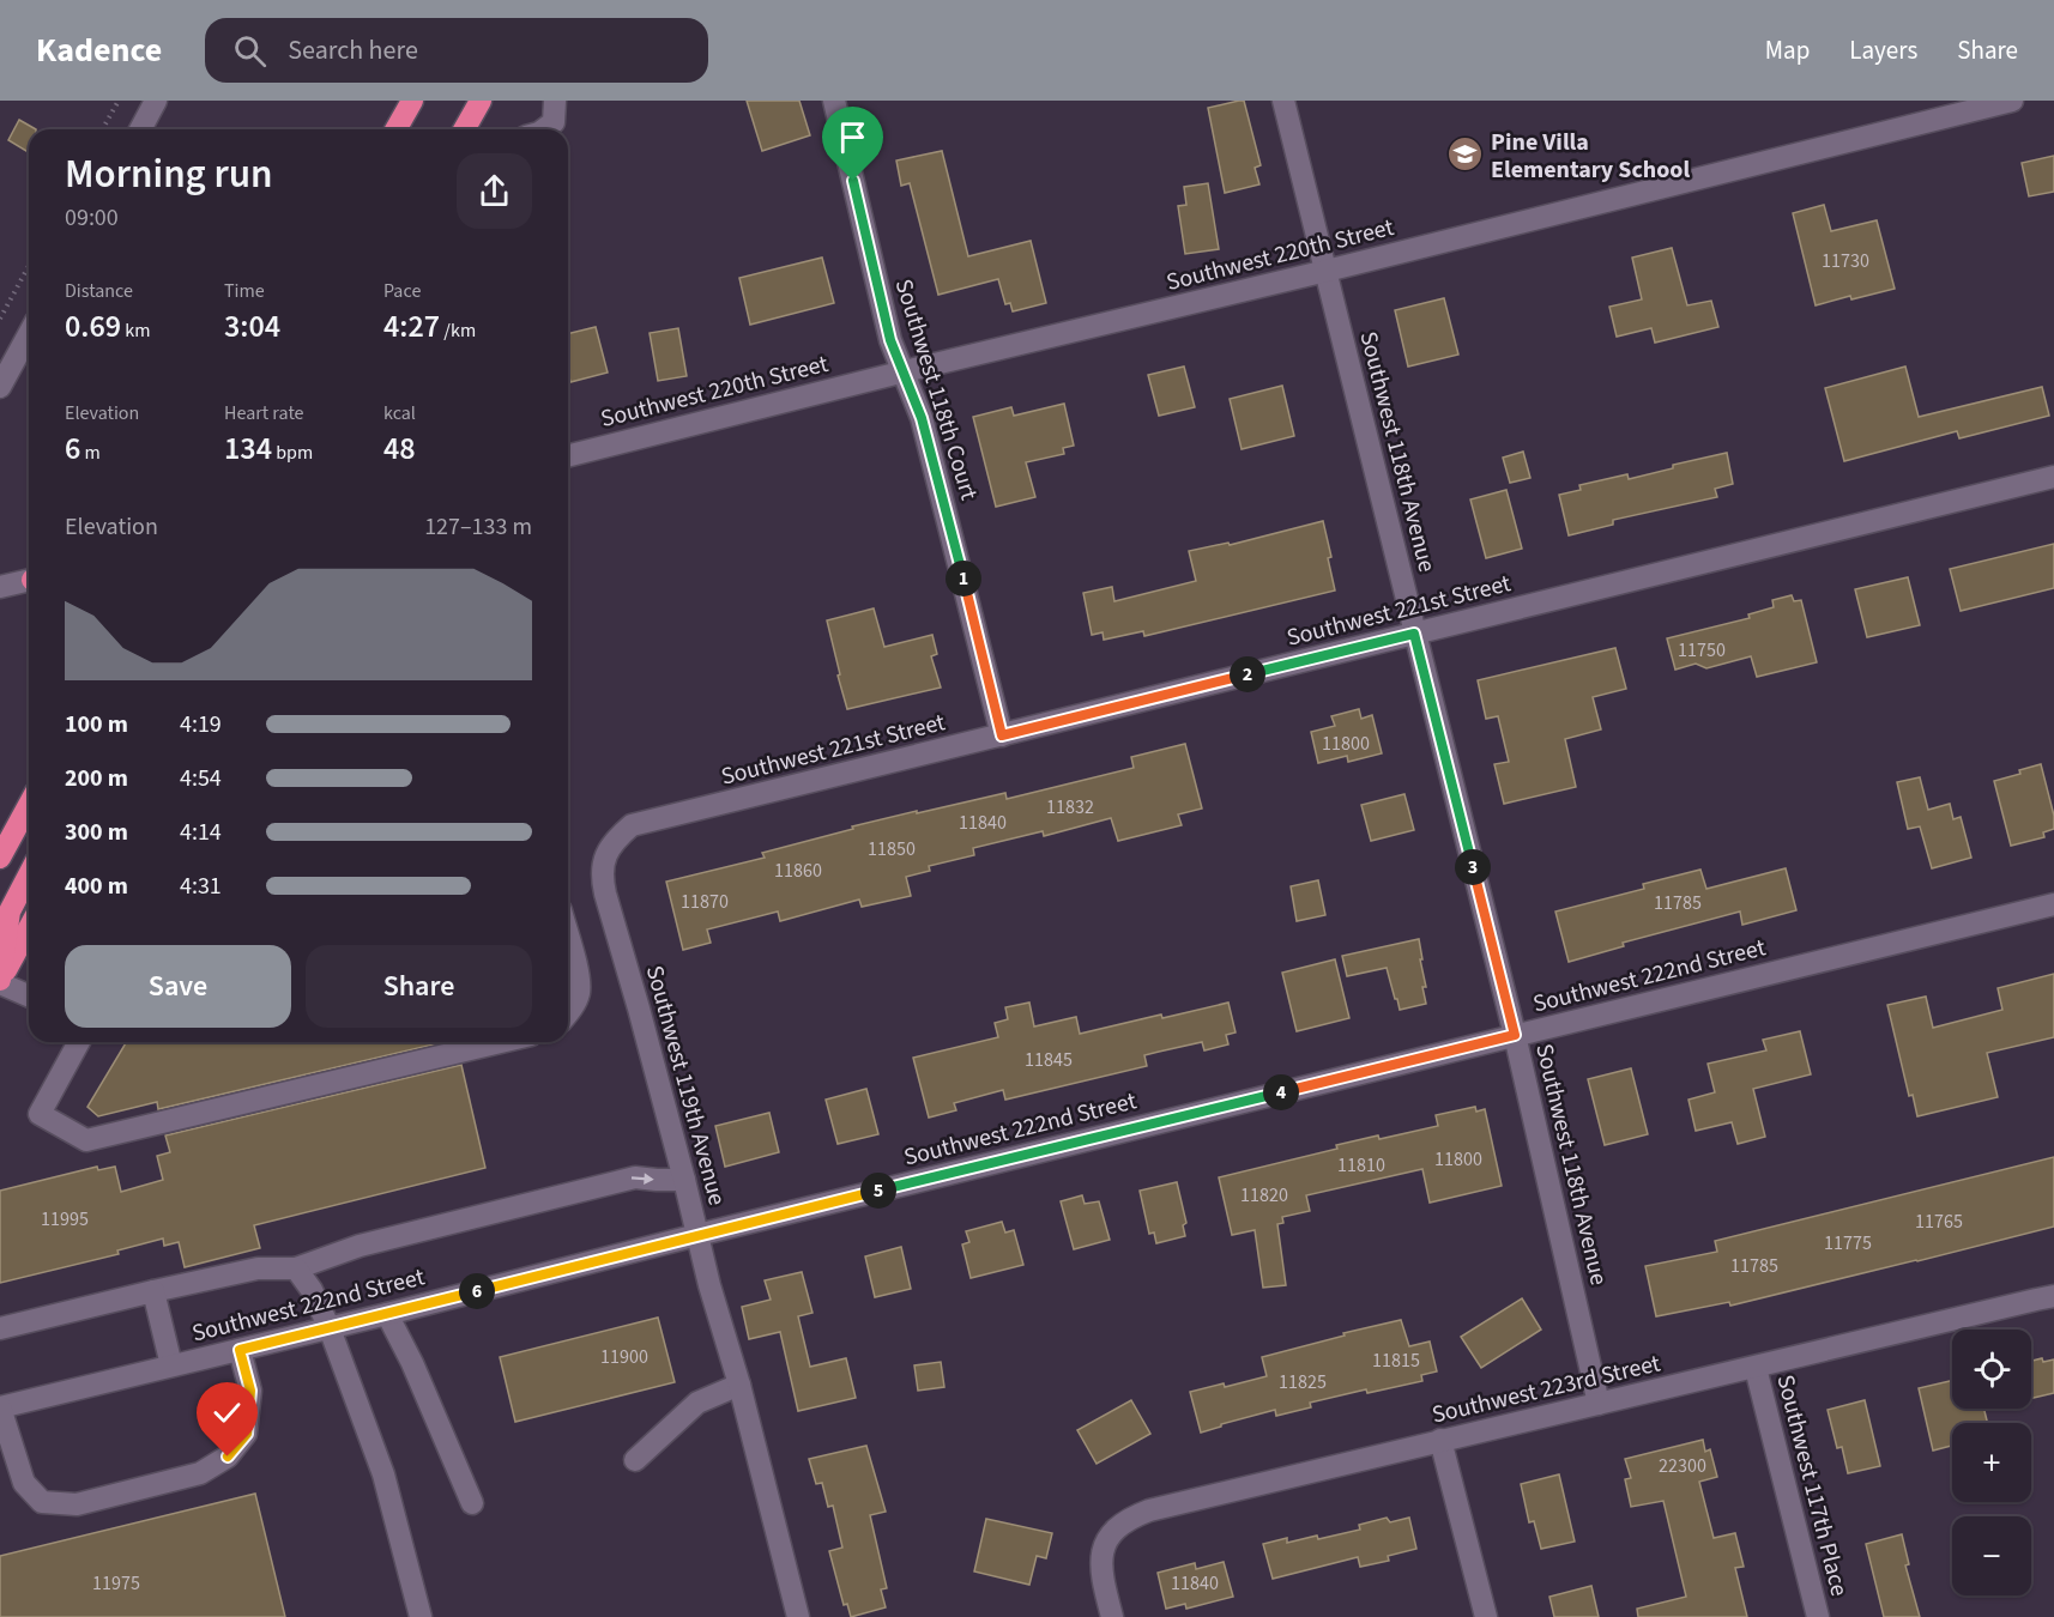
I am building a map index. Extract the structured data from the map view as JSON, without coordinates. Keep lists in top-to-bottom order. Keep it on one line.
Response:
{"streets":{"street":["Southwest 220th Street","Southwest 118th Court","Southwest 118th Avenue","Southwest 221st Street","Southwest 222nd Street","Southwest 119th Avenue","Southwest 223rd Street","Southwest 117th Place"]},"crossings":[["Southwest 220th Street","Southwest 118th Court"],["Southwest 220th Street","Southwest 118th Avenue"],["Southwest 118th Court","Southwest 221st Street"],["Southwest 118th Avenue","Southwest 221st Street"],["Southwest 118th Avenue","Southwest 222nd Street"],["Southwest 118th Avenue","Southwest 223rd Street"],["Southwest 221st Street","Southwest 119th Avenue"],["Southwest 222nd Street","Southwest 119th Avenue"],["Southwest 223rd Street","Southwest 117th Place"]],"places":{"school or university":["Pine Villa Elementary School"]},"house_numbers":["11730","11750","11800","11832","11840","11850","11860","11870","11785","11845","11800","11810","11820","11995","11765","11775","11785","11900","11815","11825","22300","11975","11840"],"page":{"header":"Kadence","search":"Search here","nav":["Map","Layers","Share"],"heading":["Morning run","09:00"],"stats":[["Distance","0.69 km"],["Time","3:04"],["Pace","4:27 /km"],["Elevation","6 m"],["Heart rate","134 bpm"],["kcal","48"]],"chart":["Elevation","127–133 m"],"pins":["1","2","3","4","5","6"],"list":[{"name":"100 m","note":"4:19"},{"name":"200 m","note":"4:54"},{"name":"300 m","note":"4:14"},{"name":"400 m","note":"4:31"}],"buttons":["Save","Share"],"map_buttons":["+","−"]}}
